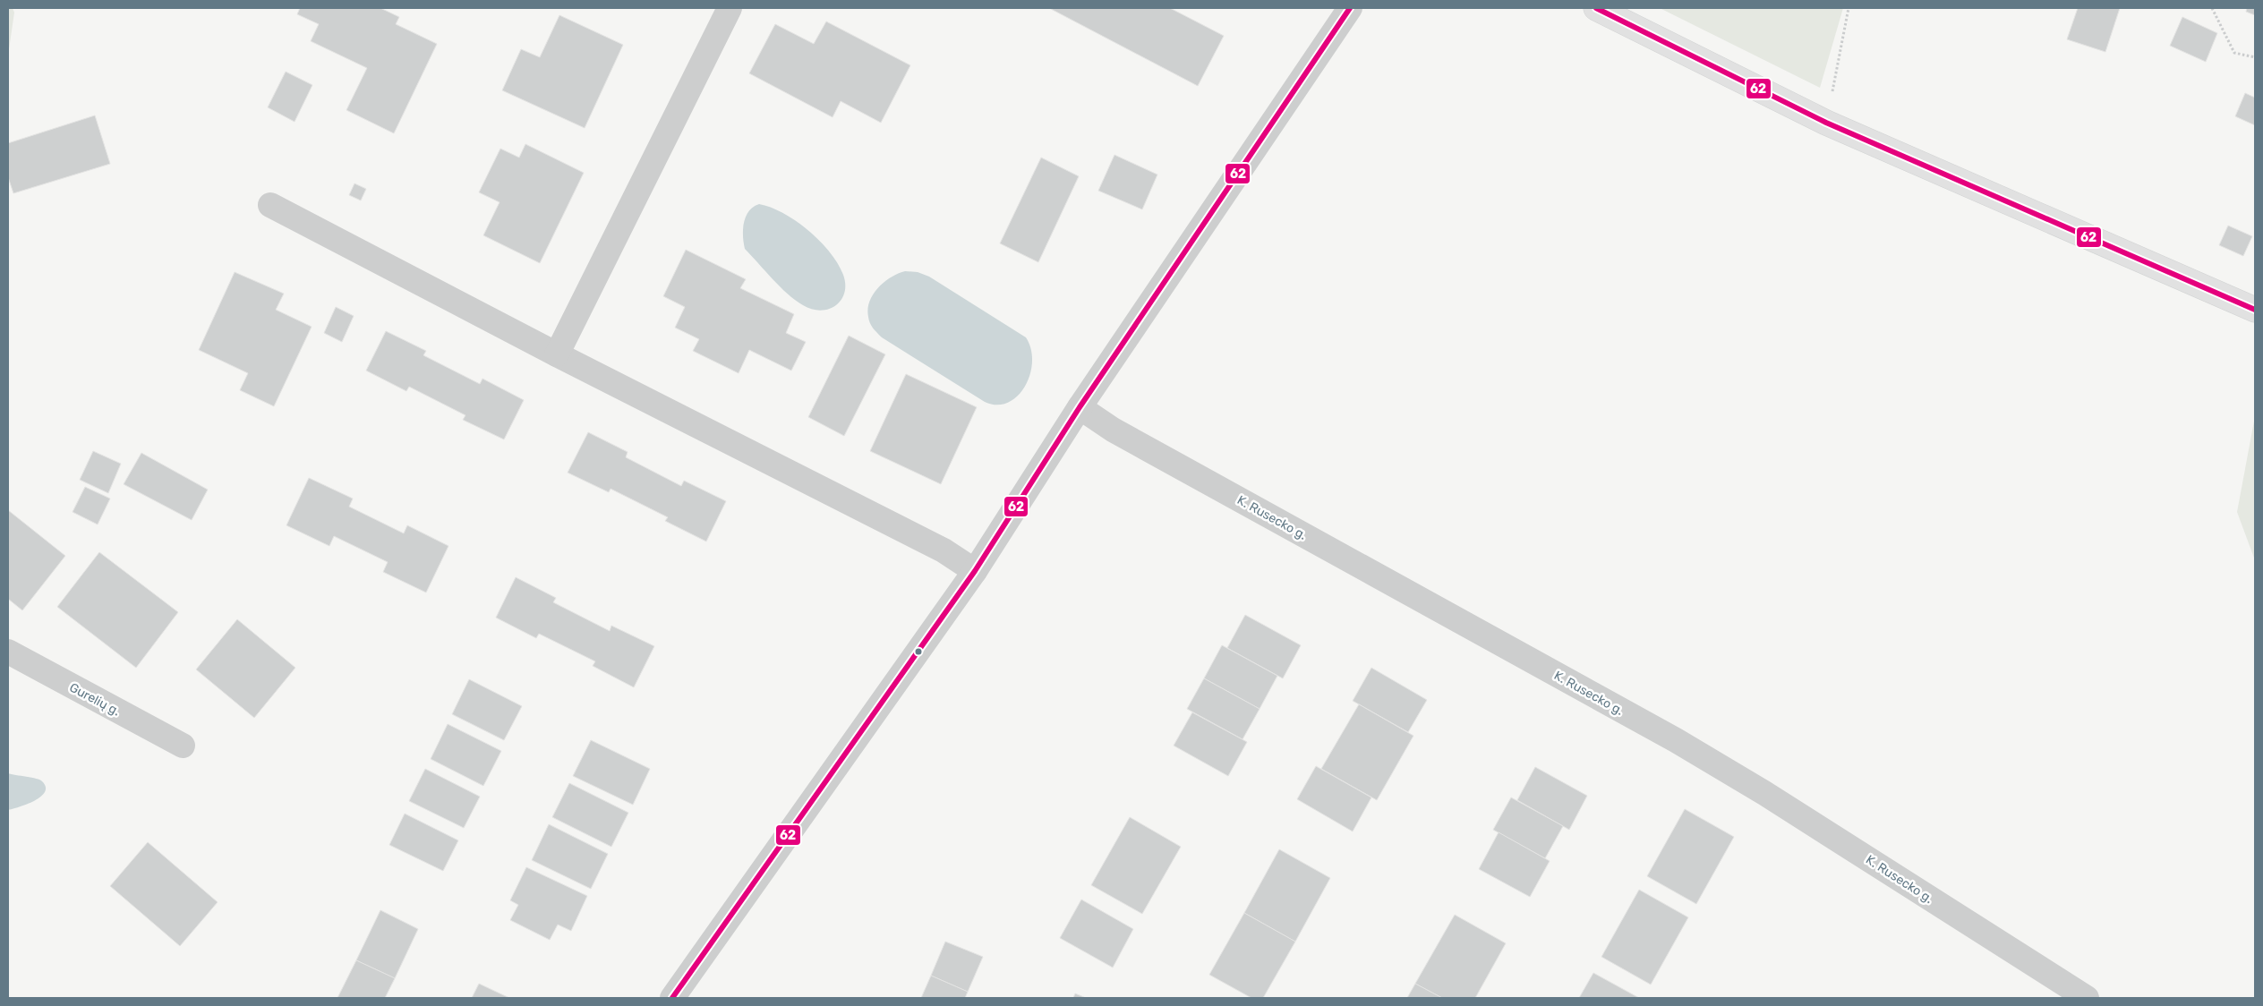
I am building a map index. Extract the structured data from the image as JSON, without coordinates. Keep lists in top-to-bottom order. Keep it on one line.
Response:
{"streets":{"street":["K. Rusecko g.","Gurelių g."]},"lines":["transit line 62"]}
